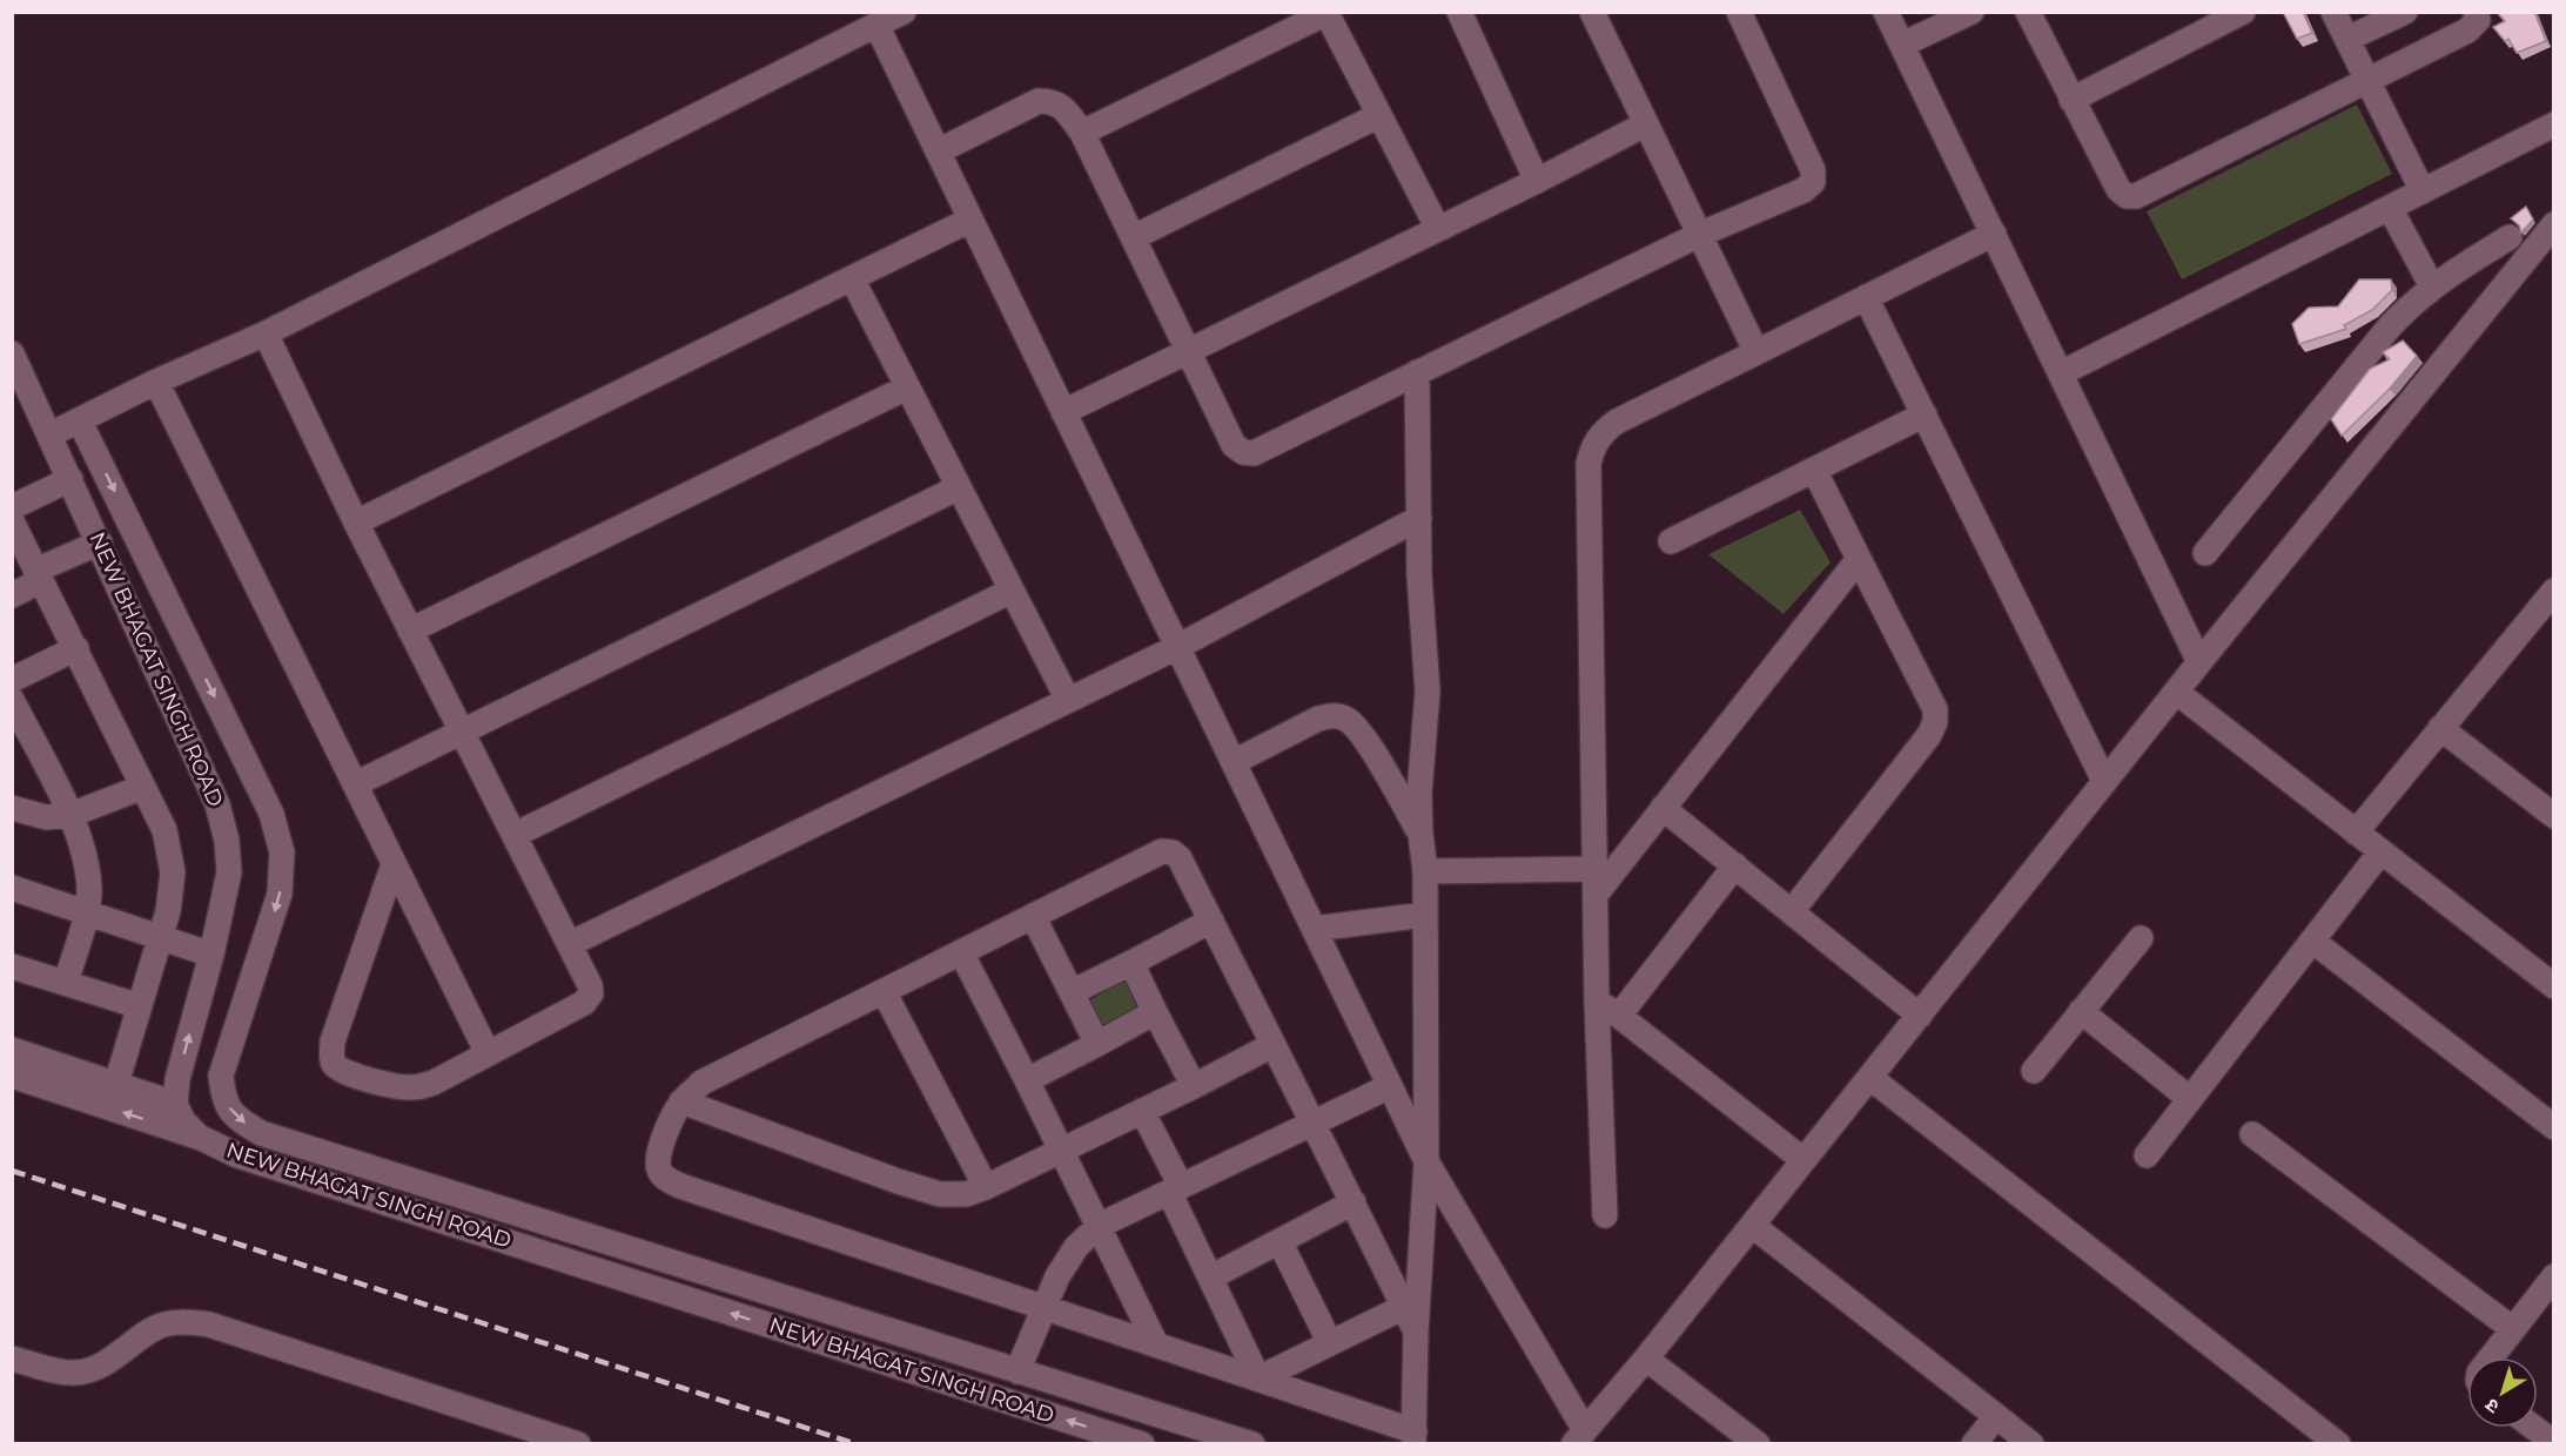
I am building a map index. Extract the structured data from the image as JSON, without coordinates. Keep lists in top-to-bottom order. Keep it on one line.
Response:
{"streets":{"street":["NEW BHAGAT SINGH ROAD"]},"north":"bottom left"}
